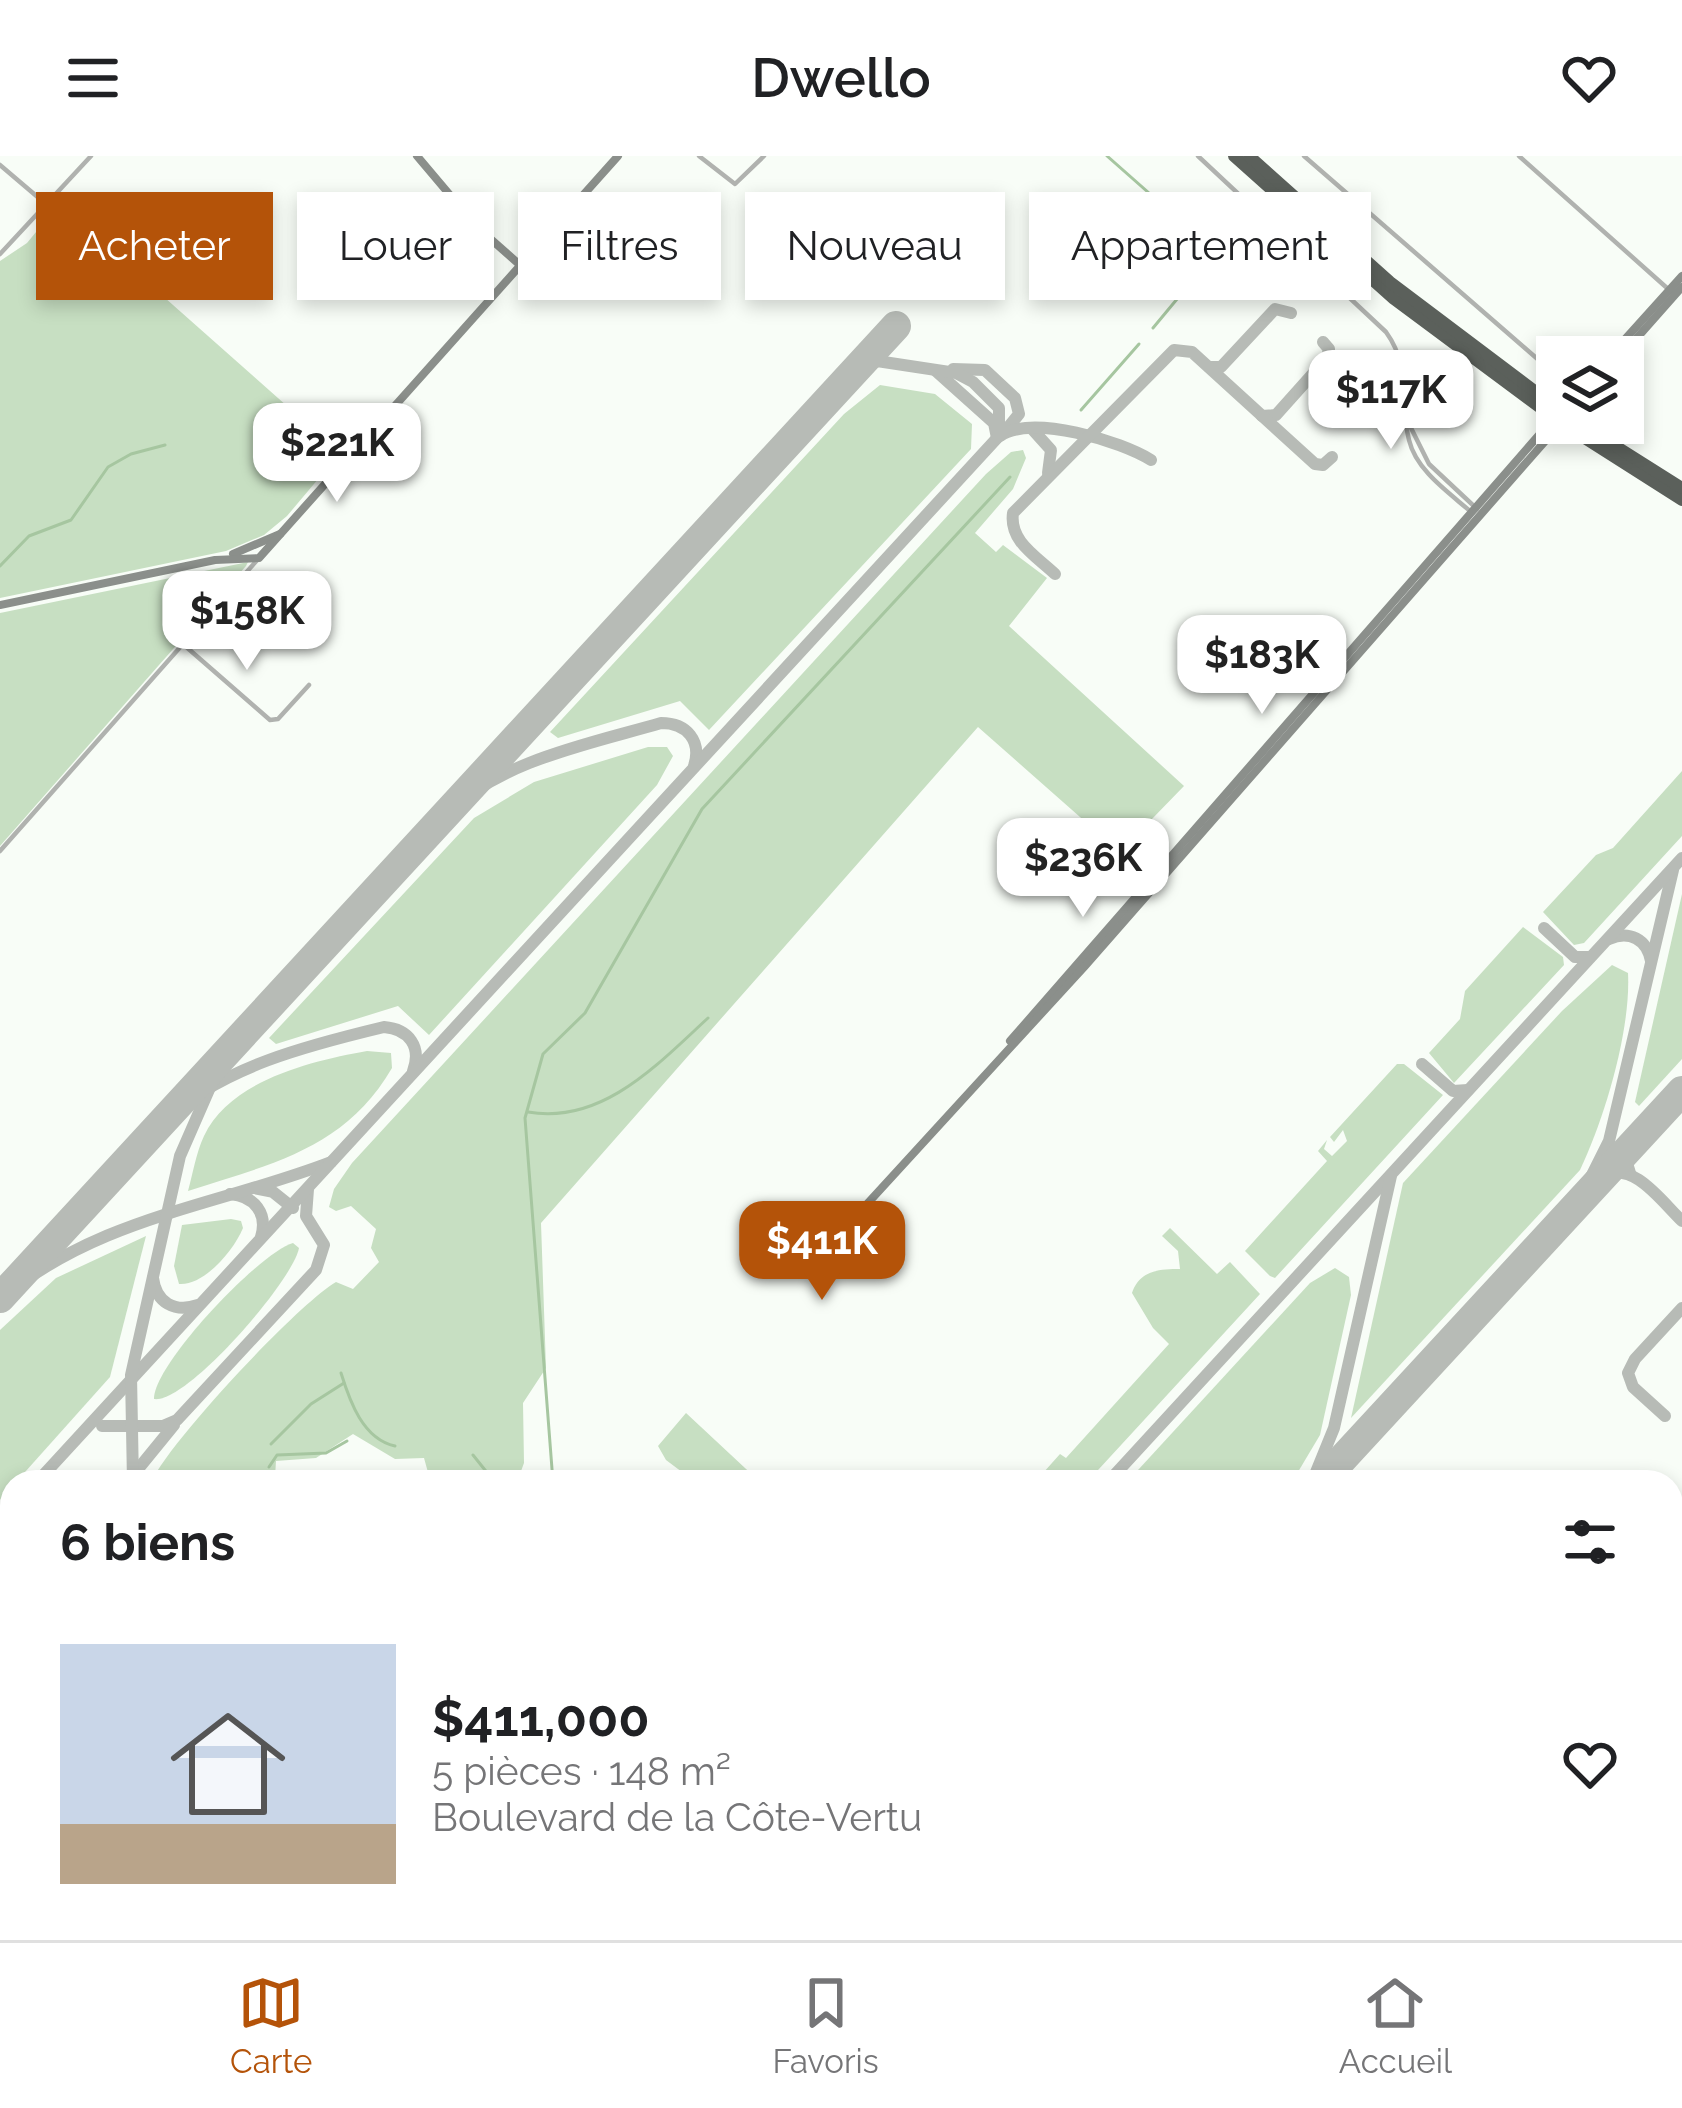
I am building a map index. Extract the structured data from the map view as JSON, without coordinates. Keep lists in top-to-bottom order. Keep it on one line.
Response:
{"page":{"header":"Dwello","chip":["Acheter","Louer","Filtres","Nouveau","Appartement"],"price":["$117K","$221K","$158K","$183K","$236K","$411K"],"heading":"6 biens","list":[{"name":"$411,000","note":"5 pièces · 148 m² · Boulevard de la Côte-Vertu"}],"tabs":["Carte","Favoris","Accueil"]}}
